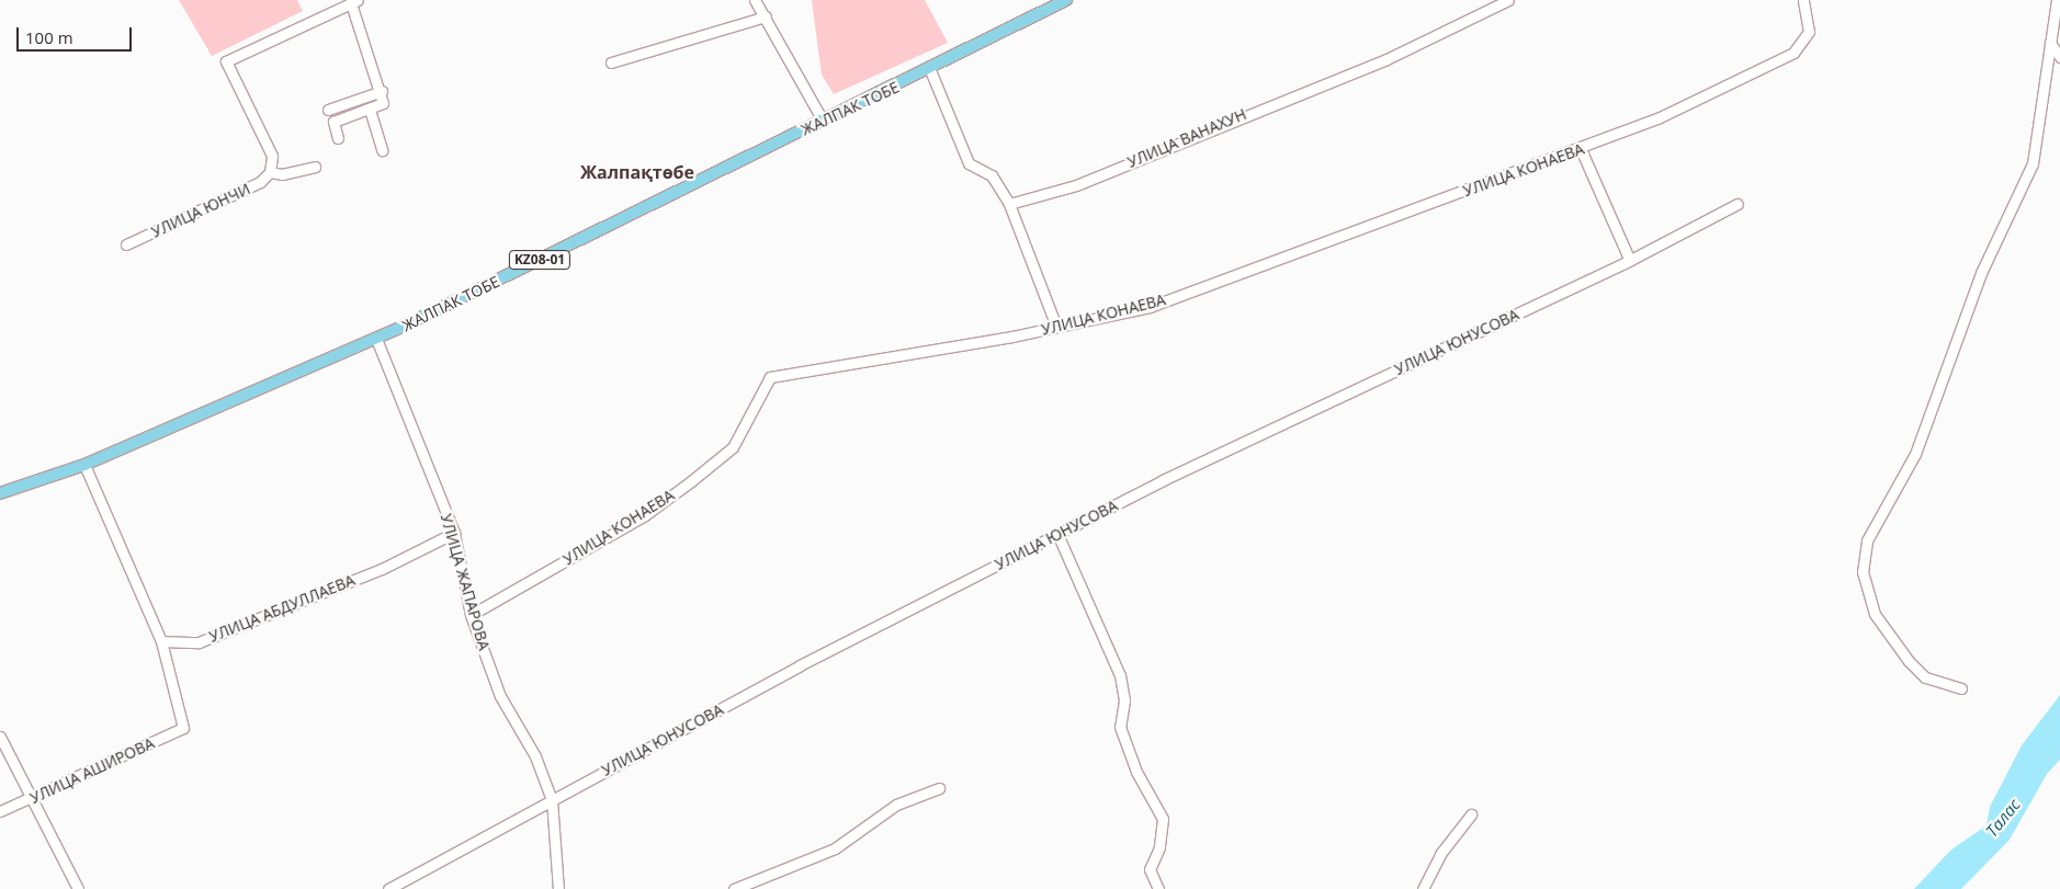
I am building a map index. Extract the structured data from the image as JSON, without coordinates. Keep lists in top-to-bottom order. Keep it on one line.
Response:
{"streets":{"main road":["ЖАЛПАК ТОБЕ","KZ08-01"],"street":["УЛИЦА ВАНАХУН","УЛИЦА КОНАЕВА","УЛИЦА ЮНЧИ","УЛИЦА ЮНУСОВА","УЛИЦА ЖАПАРОВА","УЛИЦА АБДУЛЛАЕВА","УЛИЦА АШИРОВА"]},"crossings":[["ЖАЛПАК ТОБЕ","УЛИЦА ЖАПАРОВА"],["УЛИЦА КОНАЕВА","УЛИЦА ЖАПАРОВА"],["УЛИЦА ЮНУСОВА","УЛИЦА ЖАПАРОВА"],["УЛИЦА ЖАПАРОВА","УЛИЦА АБДУЛЛАЕВА"],["УЛИЦА АБДУЛЛАЕВА","УЛИЦА АШИРОВА"]],"districts":["Жалпақтөбе"],"water":["Талас"],"scale_bar":"100 m"}
